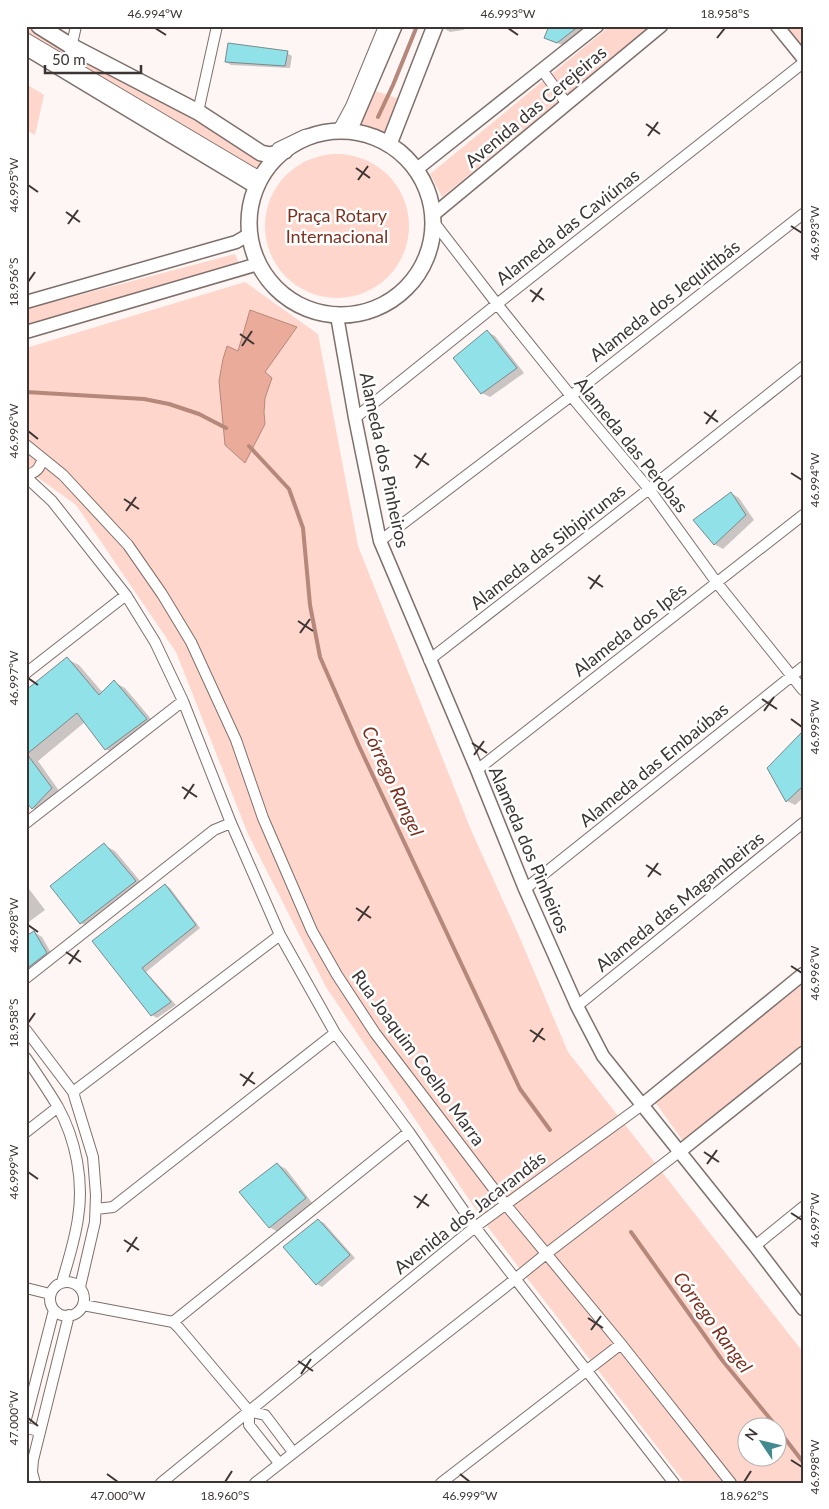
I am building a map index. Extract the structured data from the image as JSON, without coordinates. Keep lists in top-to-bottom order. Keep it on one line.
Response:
{"streets":{"street":["Avenida das Cerejeiras","Alameda das Caviúnas","Alameda dos Jequitibás","Alameda das Perobas","Alameda dos Pinheiros","Alameda das Sibipirunas","Alameda dos Ipês","Alameda das Embaúbas","Alameda das Magambeiras","Rua Joaquim Coelho Marra","Avenida dos Jacarandás"]},"crossings":[["Avenida das Cerejeiras","Alameda das Perobas"],["Alameda das Caviúnas","Alameda das Perobas"],["Alameda das Caviúnas","Alameda dos Pinheiros"],["Alameda dos Jequitibás","Alameda das Perobas"],["Alameda dos Jequitibás","Alameda dos Pinheiros"],["Alameda das Perobas","Alameda das Sibipirunas"],["Alameda das Perobas","Alameda dos Ipês"],["Alameda das Perobas","Alameda das Embaúbas"],["Alameda dos Pinheiros","Alameda das Sibipirunas"],["Alameda dos Pinheiros","Alameda dos Ipês"],["Alameda dos Pinheiros","Alameda das Embaúbas"],["Alameda dos Pinheiros","Alameda das Magambeiras"],["Alameda dos Pinheiros","Avenida dos Jacarandás"],["Rua Joaquim Coelho Marra","Avenida dos Jacarandás"]],"water":["Córrego Rangel"],"parks":["Praça Rotary Internacional"],"scale_bar":"50 m","north":"top left","coordinates":["46.994°W","46.993°W","18.958°S","46.995°W","18.956°S","46.996°W","46.997°W","46.998°W","46.999°W","47.000°W","18.960°S","18.962°S"]}
